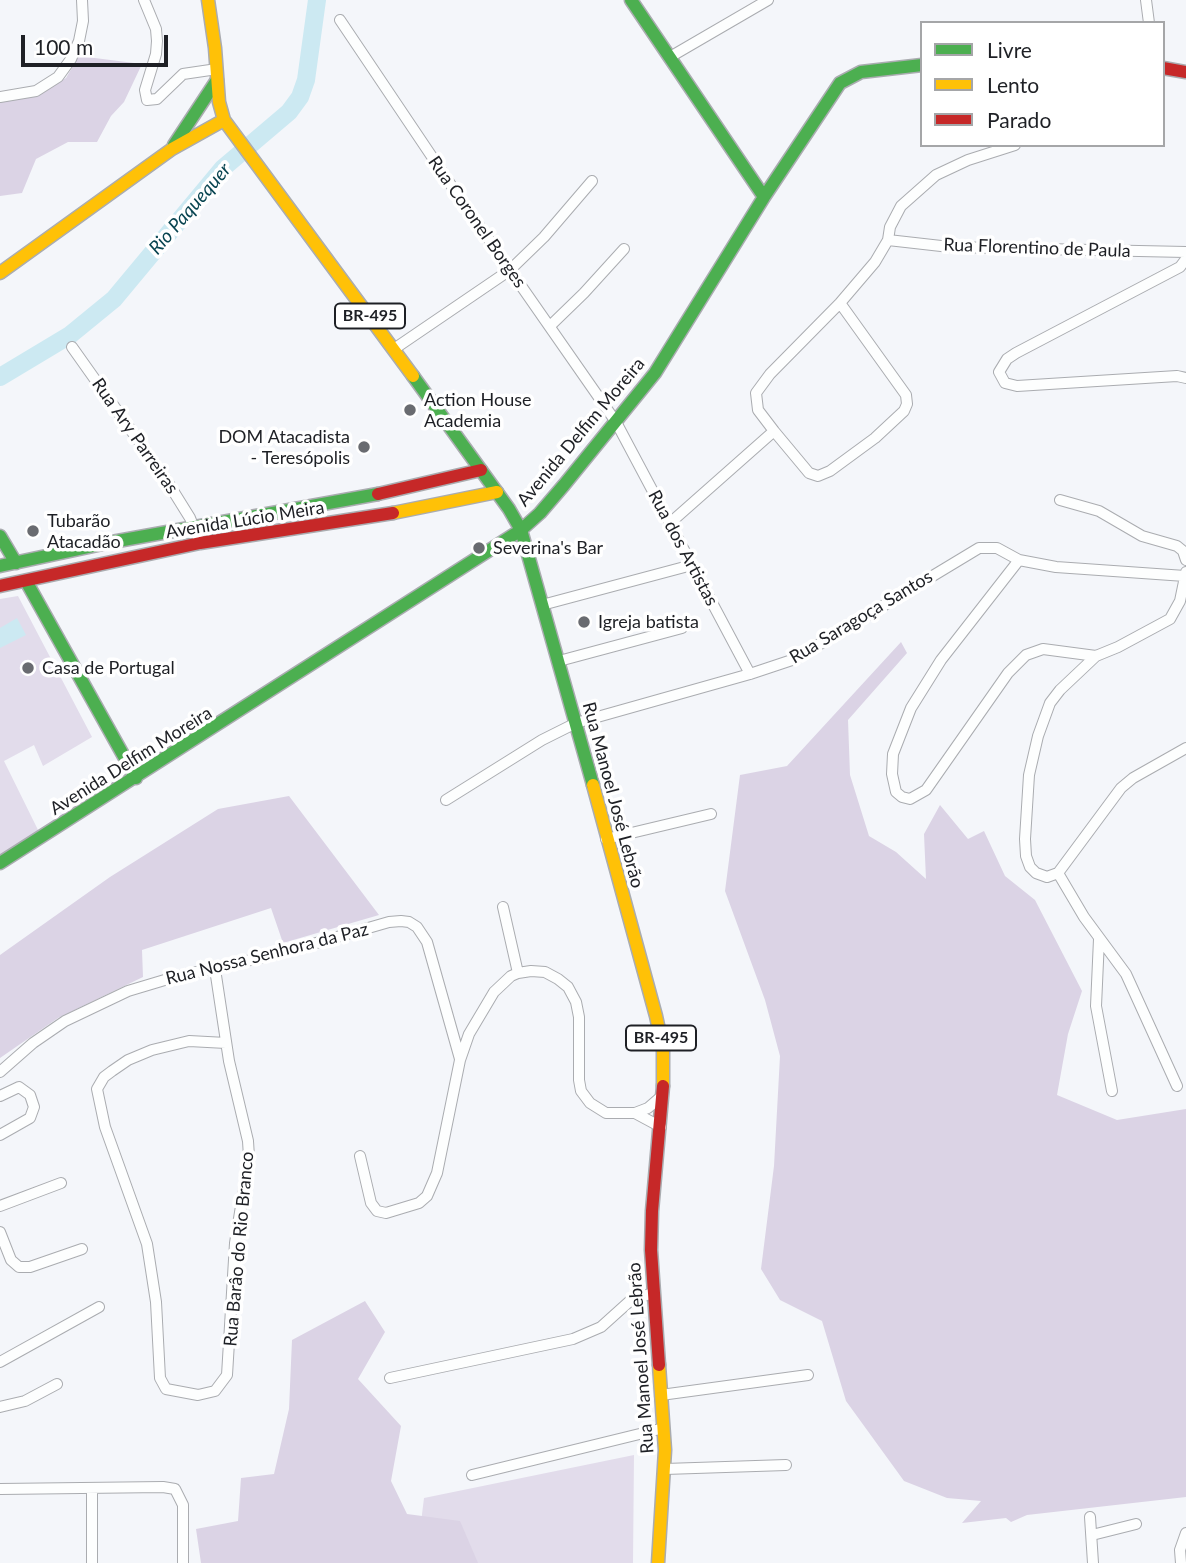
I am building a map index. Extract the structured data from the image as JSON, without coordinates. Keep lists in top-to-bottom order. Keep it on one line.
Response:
{"streets":{"main road":["BR-495","Avenida Delfim Moreira","Avenida Lúcio Meira","Rua Manoel José Lebrão"],"street":["Rua Coronel Borges","Rua Florentino de Paula","Rua Ary Parreiras","Rua dos Artistas","Rua Saragoça Santos","Rua Nossa Senhora da Paz","Rua Barâo do Rio Branco"]},"crossings":[["Rua Coronel Borges","Avenida Delfim Moreira"],["Rua Coronel Borges","Rua dos Artistas"],["BR-495","Rua Manoel José Lebrão"],["Avenida Delfim Moreira","Rua dos Artistas"],["Avenida Delfim Moreira","Rua Manoel José Lebrão"],["Rua Ary Parreiras","Avenida Lúcio Meira"],["Avenida Lúcio Meira","Rua Manoel José Lebrão"],["Rua dos Artistas","Rua Saragoça Santos"],["Rua Saragoça Santos","Rua Manoel José Lebrão"],["Rua Nossa Senhora da Paz","Rua Barâo do Rio Branco"]],"water":["Rio Paquequer"],"places":["Action House Academia","DOM Atacadista - Teresópolis","Tubarão Atacadão","Severina's Bar","Igreja batista","Casa de Portugal"],"legend":["Livre","Lento","Parado"],"scale_bar":"100 m"}
